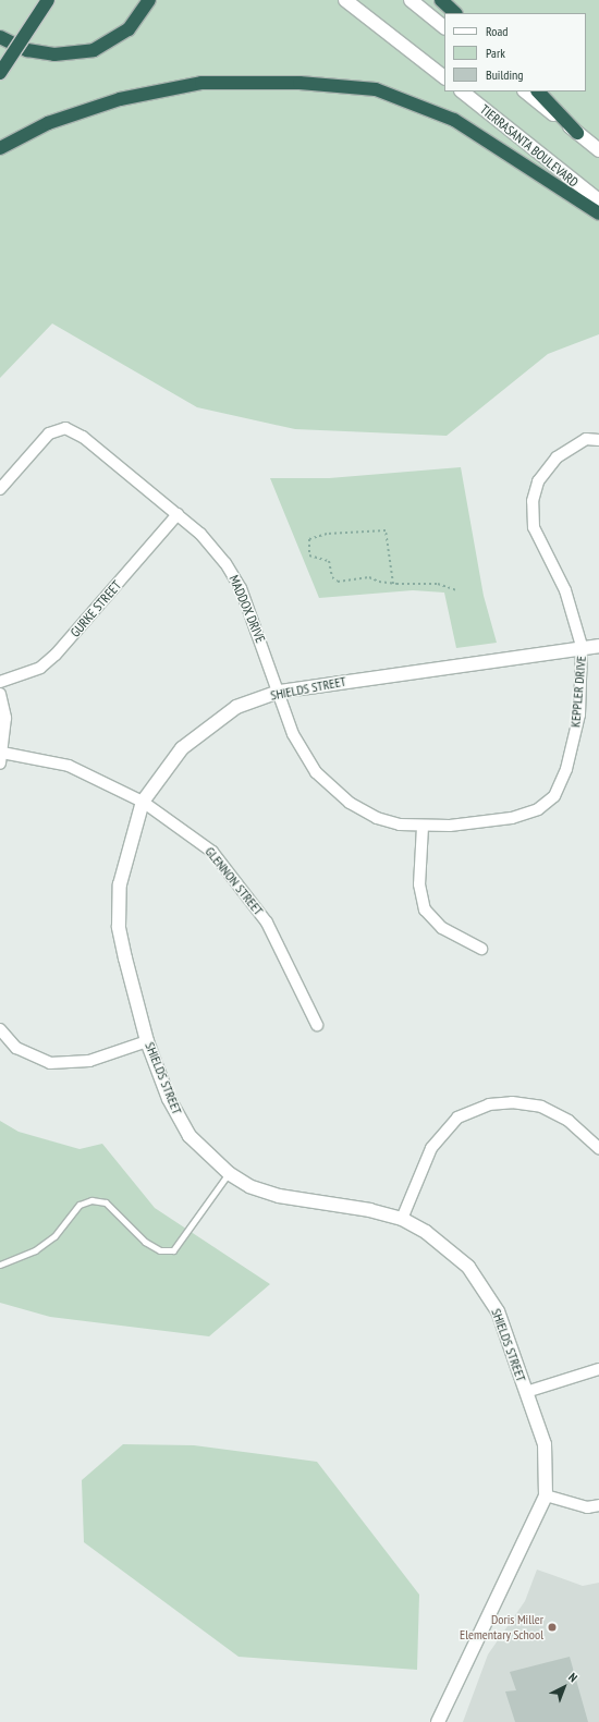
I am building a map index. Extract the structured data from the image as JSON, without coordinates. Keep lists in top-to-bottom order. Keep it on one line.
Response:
{"streets":{"street":["TIERRASANTA BOULEVARD","GURKE STREET","MADDOX DRIVE","SHIELDS STREET","KEPPLER DRIVE","GLENNON STREET"]},"crossings":[["GURKE STREET","MADDOX DRIVE"],["MADDOX DRIVE","SHIELDS STREET"],["MADDOX DRIVE","KEPPLER DRIVE"],["SHIELDS STREET","KEPPLER DRIVE"],["SHIELDS STREET","GLENNON STREET"]],"places":["Doris Miller Elementary School"],"legend":["Road","Park","Building"],"north":"top right"}
